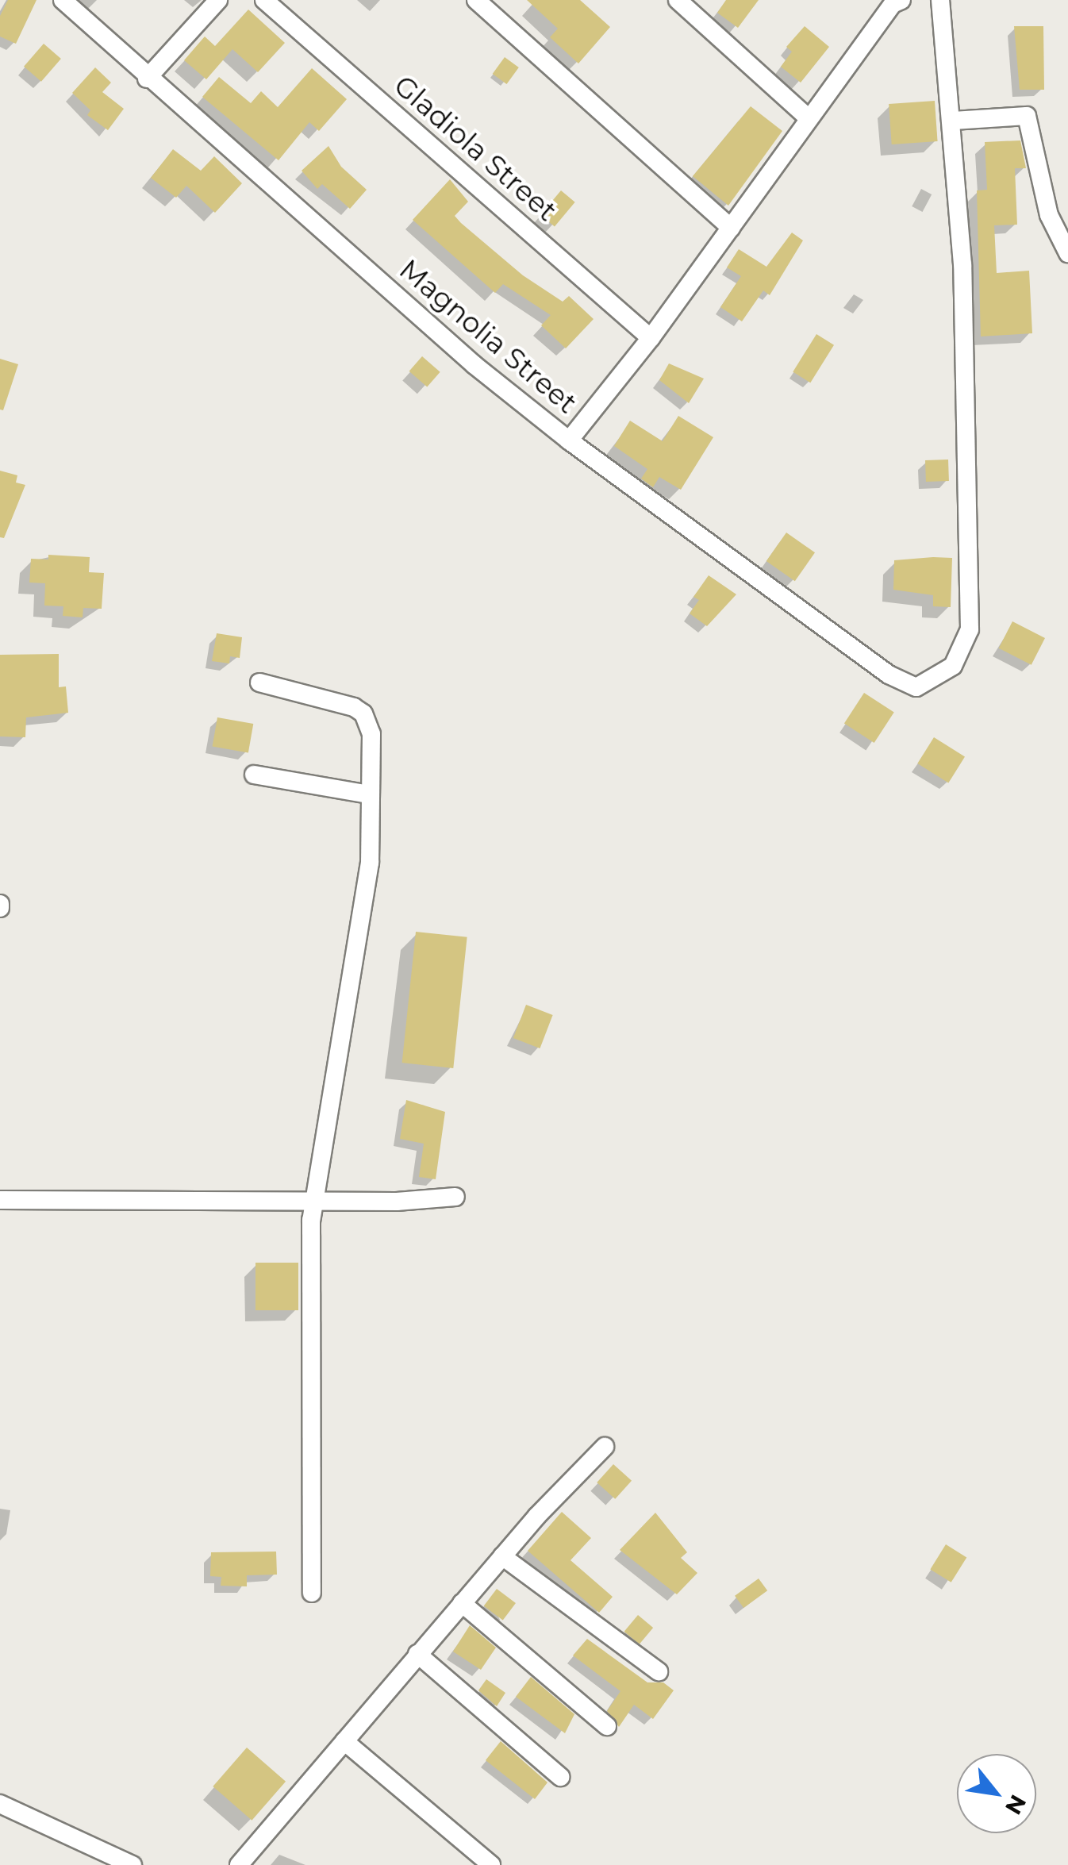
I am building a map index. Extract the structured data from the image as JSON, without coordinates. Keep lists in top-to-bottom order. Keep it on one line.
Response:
{"streets":{"street":["Gladiola Street","Magnolia Street"]},"north":"bottom right"}
